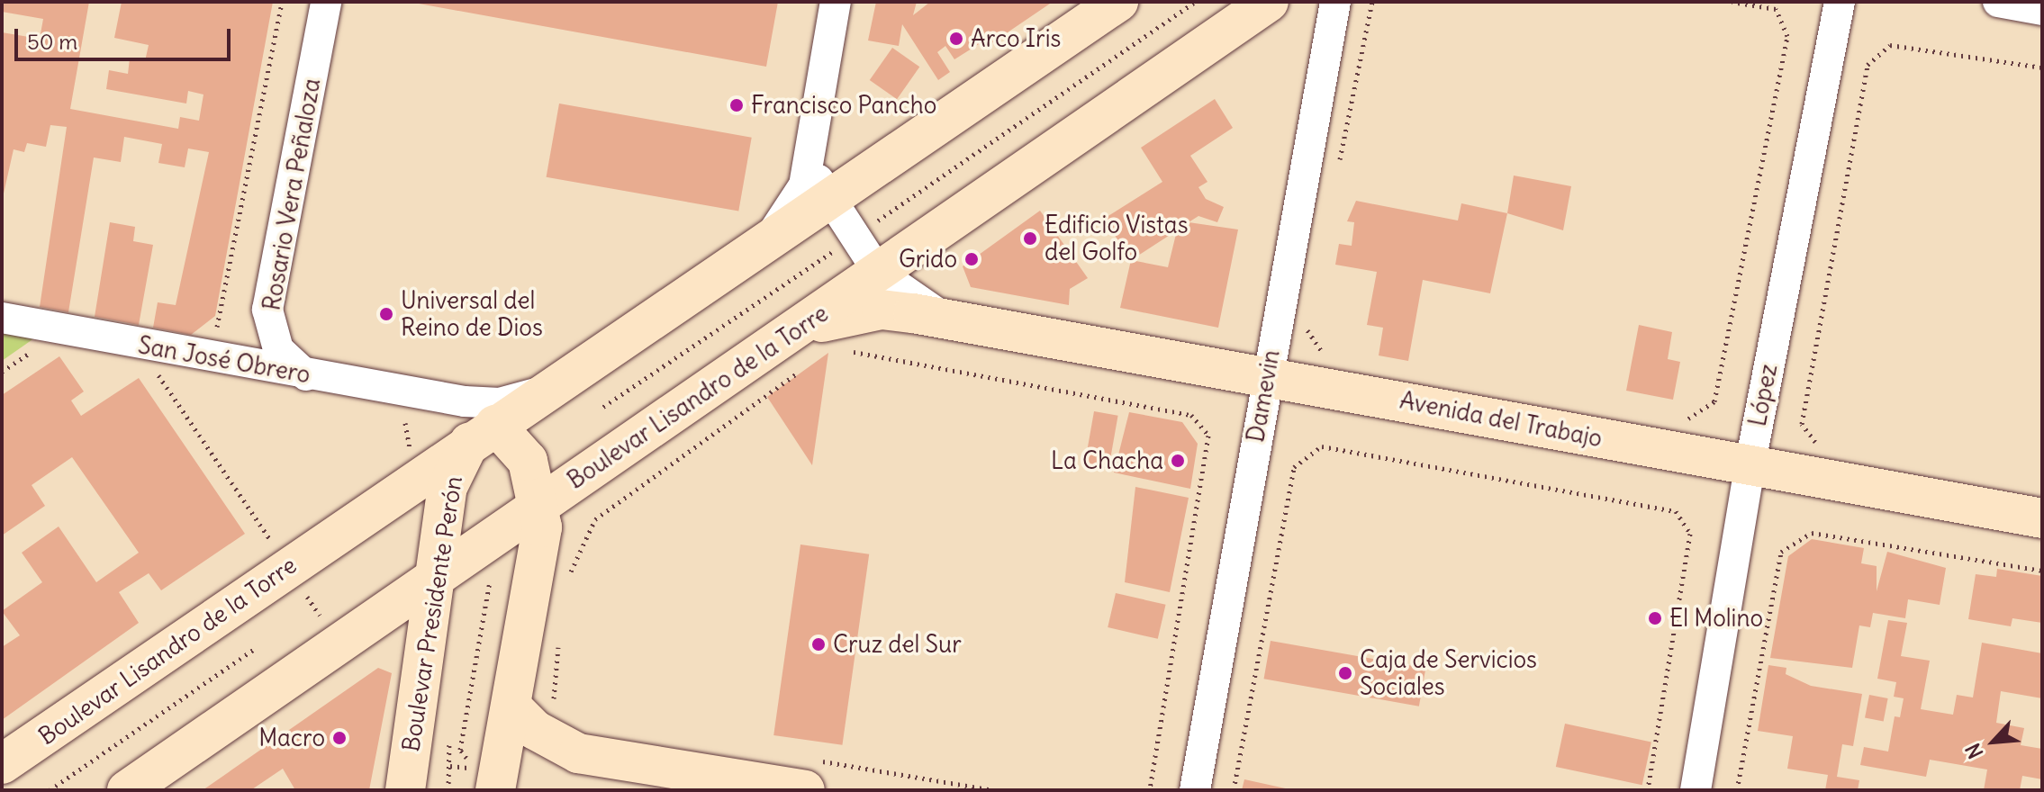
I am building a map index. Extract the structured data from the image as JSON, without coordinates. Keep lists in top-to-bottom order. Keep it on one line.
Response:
{"streets":{"street":["Rosario Vera Peñaloza","San José Obrero","López","Damevin","Boulevar Lisandro de la Torre","Avenida del Trabajo","Boulevar Presidente Perón"]},"crossings":[["Rosario Vera Peñaloza","San José Obrero"],["San José Obrero","Boulevar Lisandro de la Torre"],["San José Obrero","Boulevar Presidente Perón"],["López","Avenida del Trabajo"],["Damevin","Avenida del Trabajo"],["Boulevar Lisandro de la Torre","Avenida del Trabajo"],["Boulevar Lisandro de la Torre","Boulevar Presidente Perón"]],"places":["Arco Iris","Francisco Pancho","Edificio Vistas del Golfo","Grido","Universal del Reino de Dios","La Chacha","El Molino","Cruz del Sur","Caja de Servicios Sociales","Macro"],"scale_bar":"50 m","north":"bottom left"}
